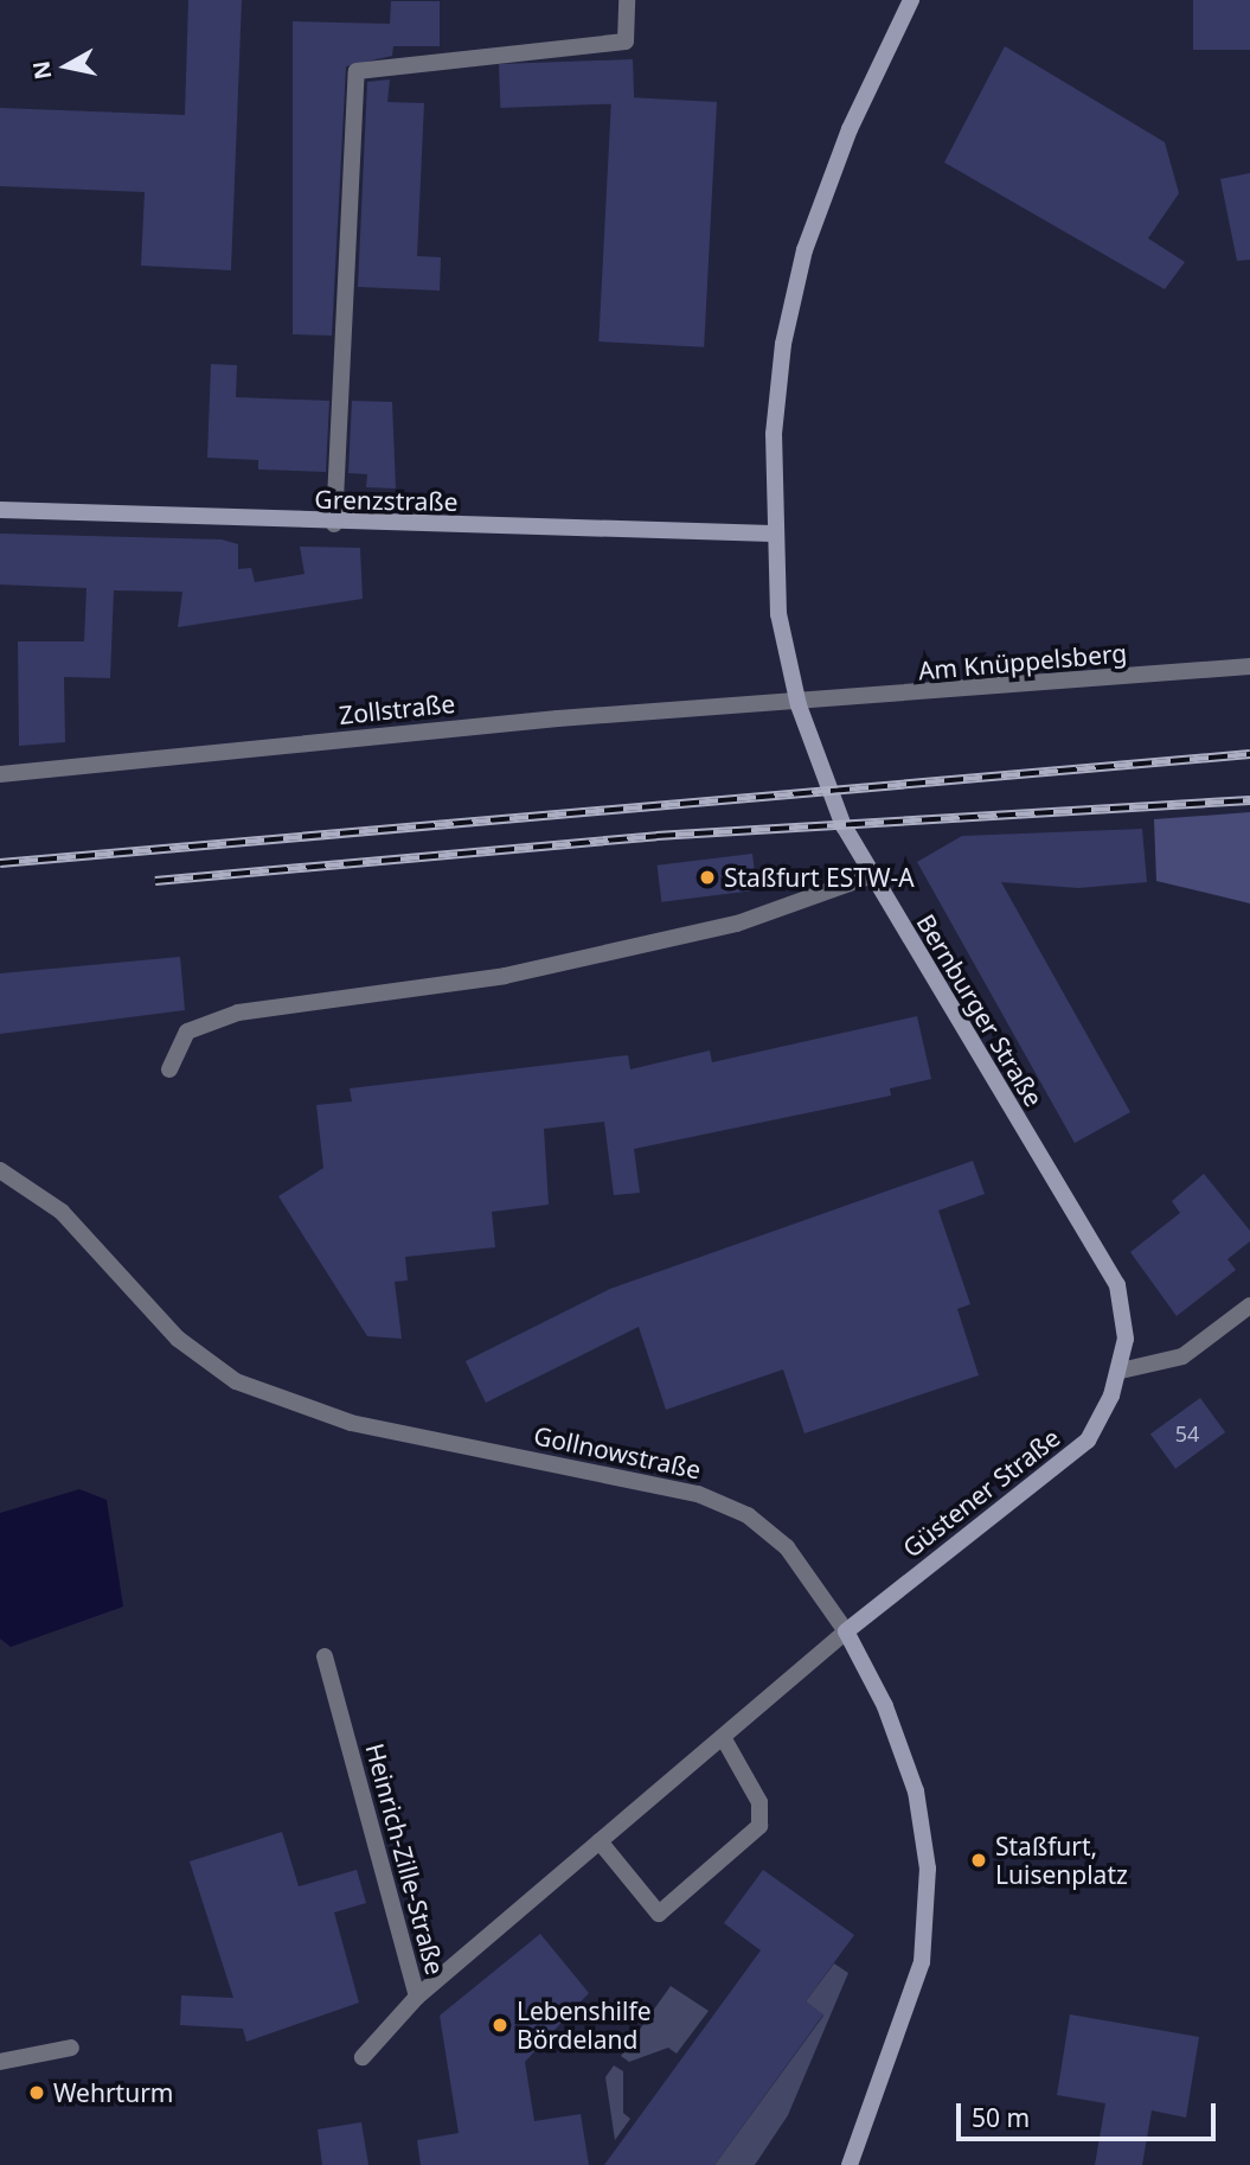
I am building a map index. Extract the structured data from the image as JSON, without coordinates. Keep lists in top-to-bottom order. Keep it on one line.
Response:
{"streets":{"main road":["Grenzstraße","Bernburger Straße","Gollnowstraße","Güstener Straße"],"street":["Am Knüppelsberg","Zollstraße","Heinrich-Zille-Straße"]},"crossings":[["Grenzstraße","Bernburger Straße"],["Am Knüppelsberg","Zollstraße"],["Am Knüppelsberg","Bernburger Straße"],["Zollstraße","Bernburger Straße"],["Bernburger Straße","Güstener Straße"],["Gollnowstraße","Güstener Straße"]],"places":["Staßfurt ESTW-A","Staßfurt, Luisenplatz","Lebenshilfe Bördeland","Wehrturm"],"house_numbers":["54"],"scale_bar":"50 m","north":"left"}
